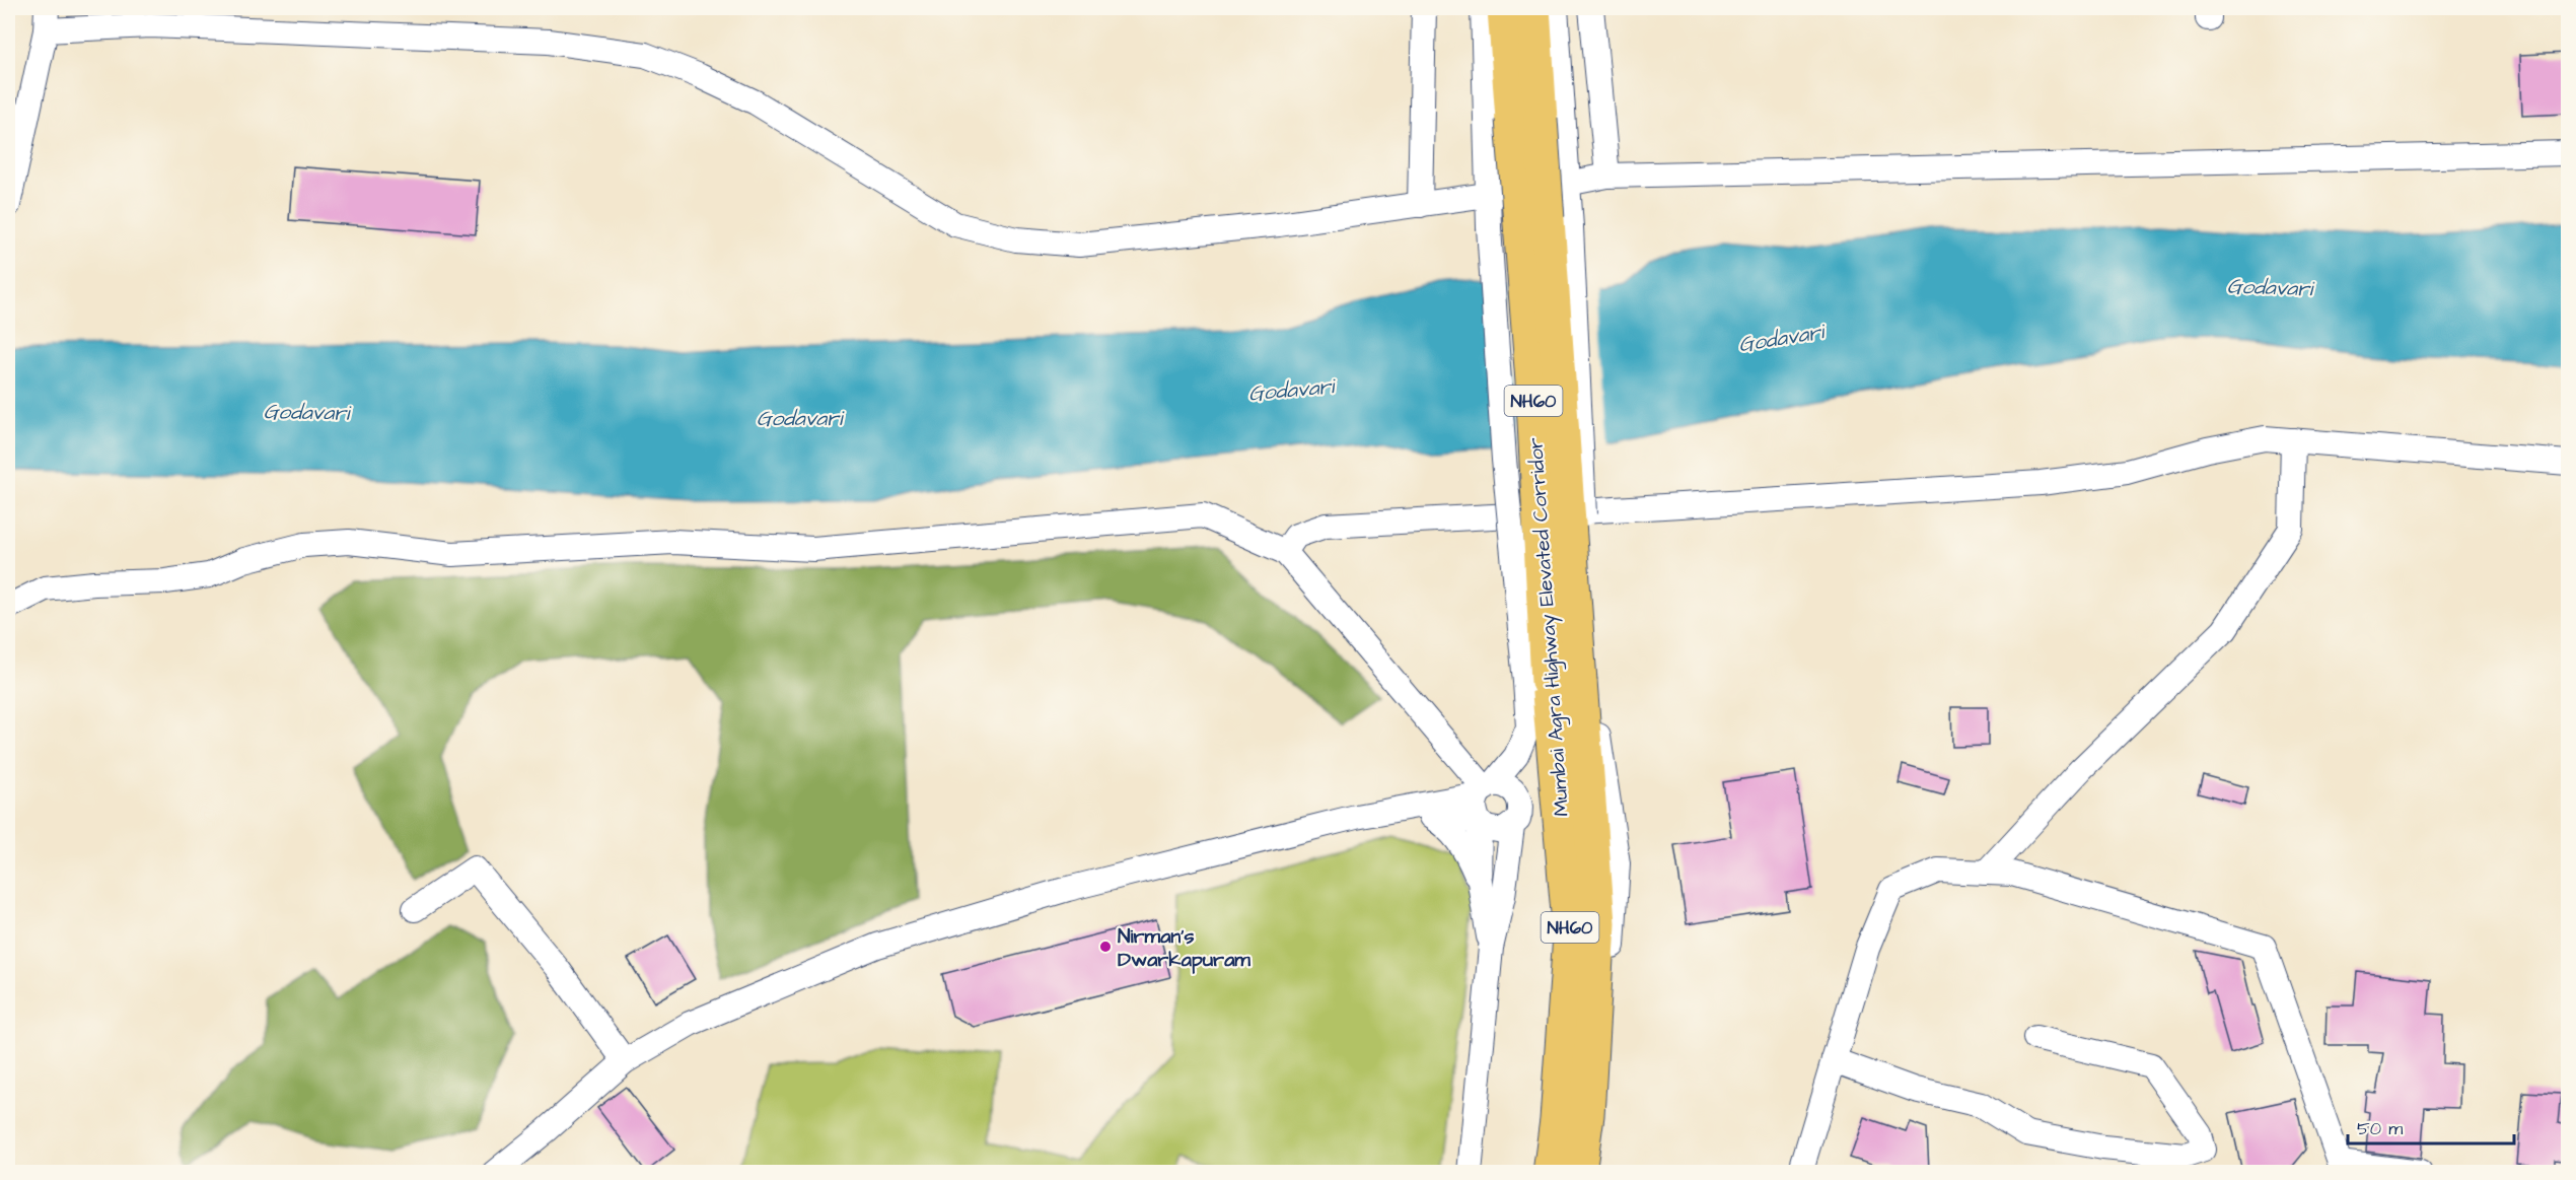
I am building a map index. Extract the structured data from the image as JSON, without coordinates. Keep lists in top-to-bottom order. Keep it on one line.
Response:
{"streets":{"highway":["NH60","Mumbai Agra Highway Elevated Corridor"]},"water":["Godavari"],"places":["Nirman's Dwarkapuram"],"scale_bar":"50 m"}
